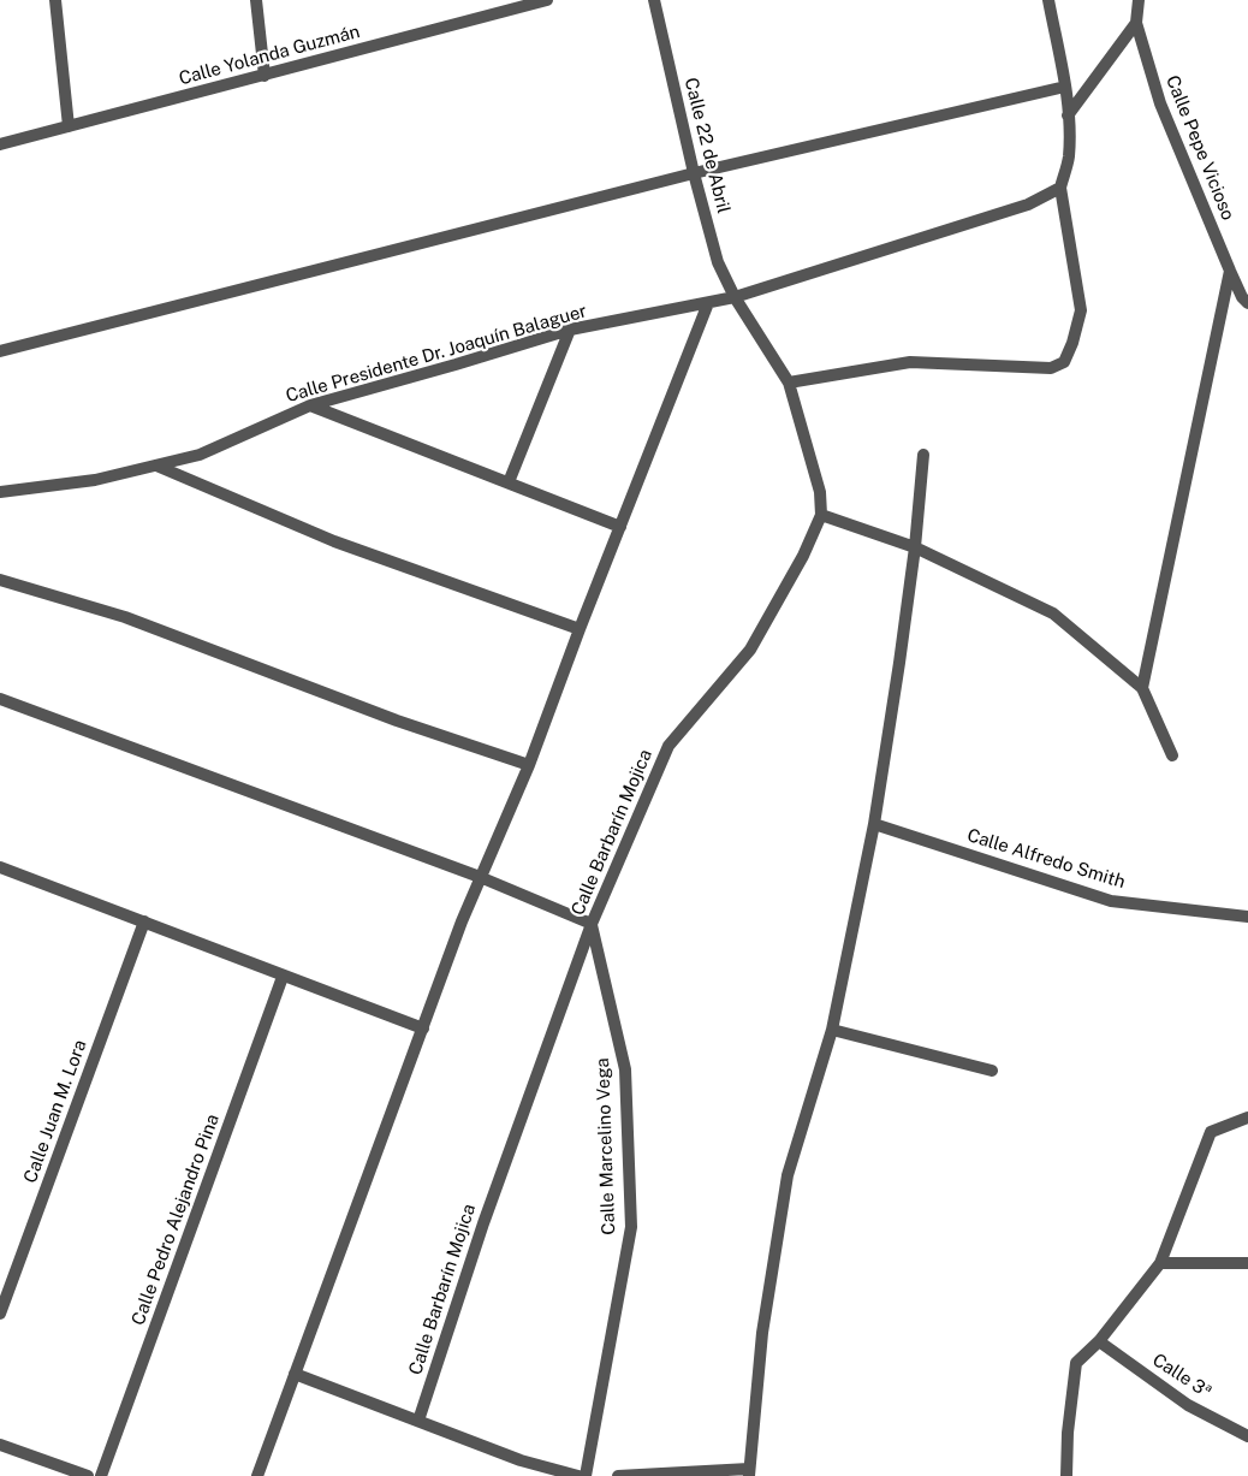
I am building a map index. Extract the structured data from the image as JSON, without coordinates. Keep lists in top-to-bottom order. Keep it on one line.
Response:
{"streets":{"street":["Calle Yolanda Guzmán","Calle 22 de Abril","Calle Pepe Vicioso","Calle Presidente Dr. Joaquín Balaguer","Calle Barbarín Mojica","Calle Alfredo Smith","Calle Juan M. Lora","Calle Marcelino Vega","Calle Pedro Alejandro Pina","Calle 3ª"]},"crossings":[["Calle 22 de Abril","Calle Presidente Dr. Joaquín Balaguer"],["Calle 22 de Abril","Calle Barbarín Mojica"],["Calle Presidente Dr. Joaquín Balaguer","Calle Barbarín Mojica"],["Calle Barbarín Mojica","Calle Marcelino Vega"]]}
